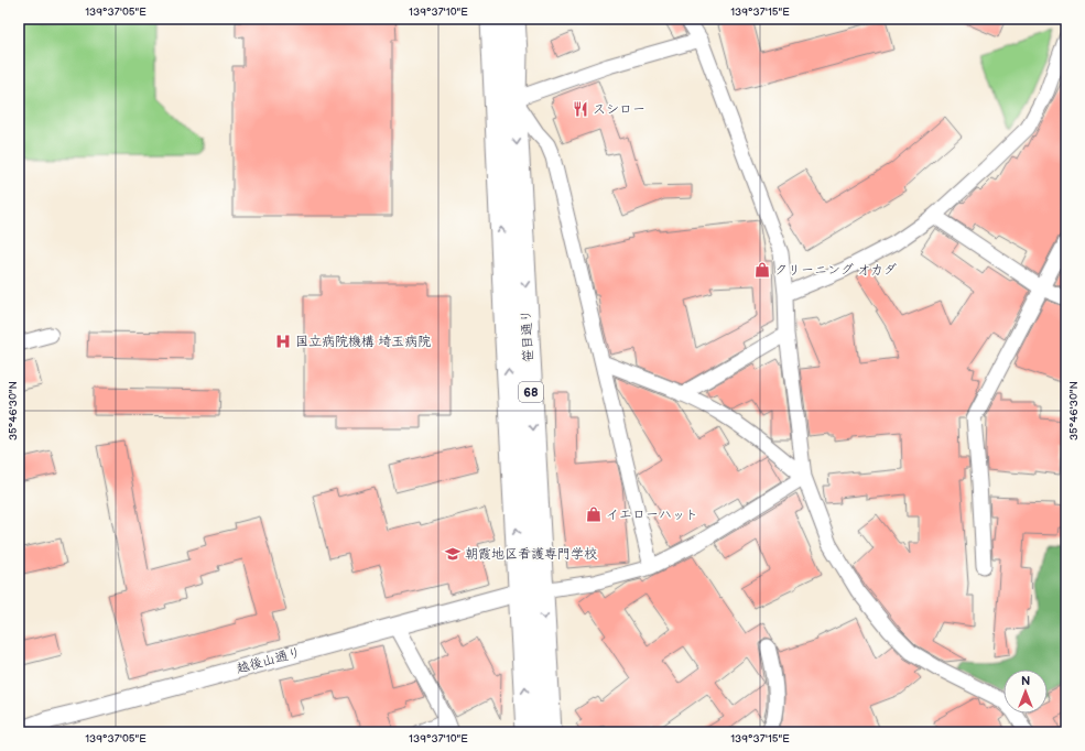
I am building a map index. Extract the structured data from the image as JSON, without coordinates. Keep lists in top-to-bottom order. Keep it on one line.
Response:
{"streets":{"main road":["笹目通り","68"],"street":["越後山通り"]},"crossings":[["笹目通り","越後山通り"]],"places":{"restaurant":["スシロー"],"shop":["クリーニング オカダ","イエローハット"],"hospital":["国立病院機構 埼玉病院"],"school or university":["朝霞地区看護専門学校"]},"north":"top","coordinates":["139°37'05\"E","139°37'10\"E","139°37'15\"E","35°46'30\"N"]}
